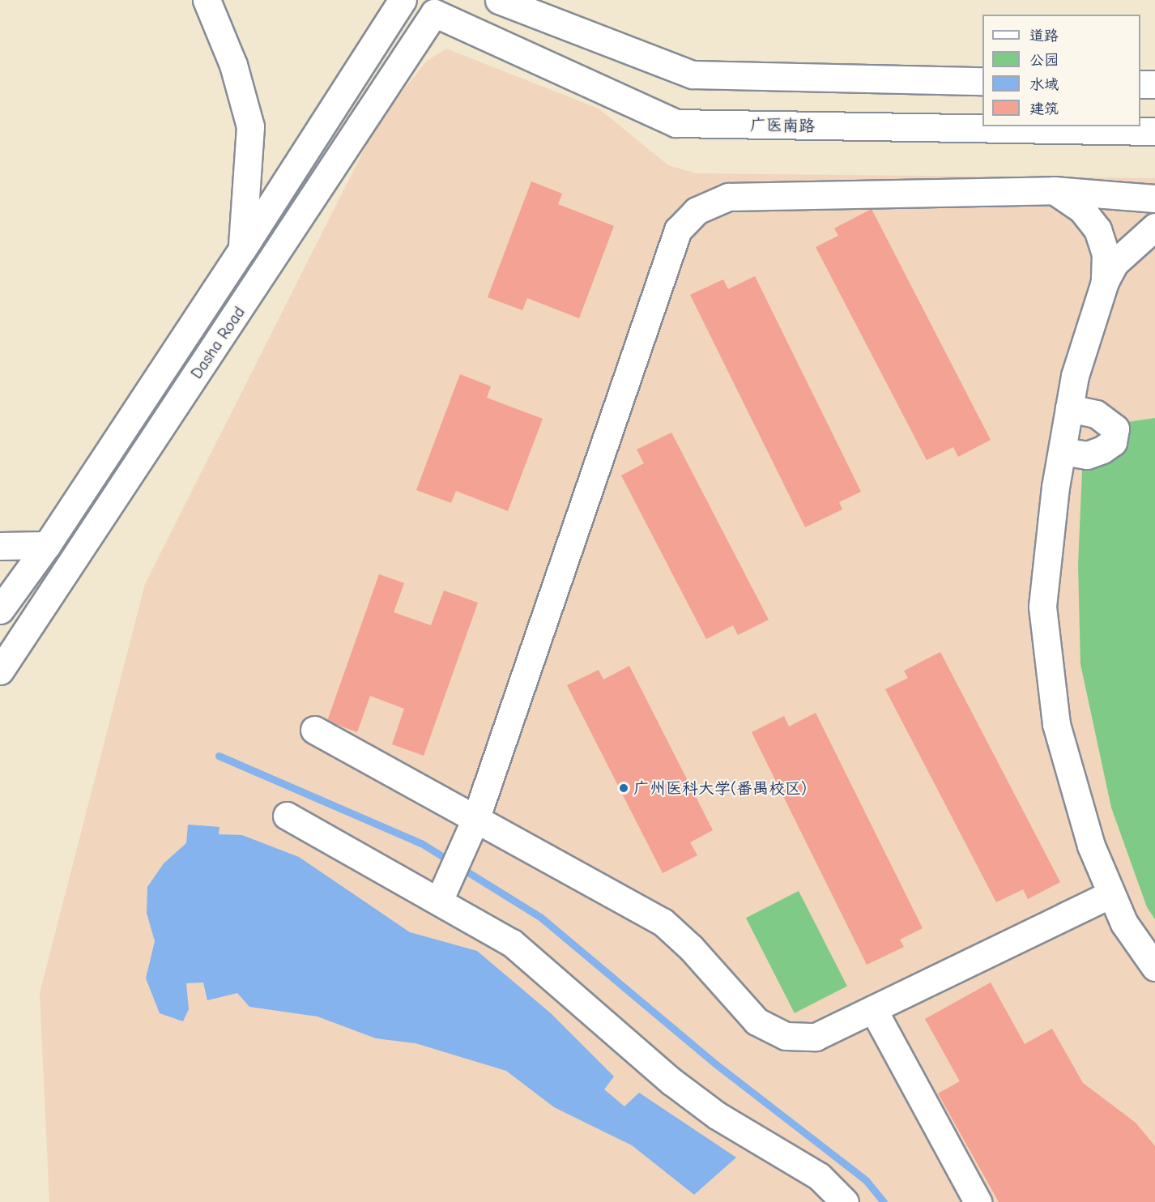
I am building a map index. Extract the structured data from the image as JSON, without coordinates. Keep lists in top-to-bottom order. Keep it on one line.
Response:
{"streets":{"street":["广医南路","Dasha Road"]},"crossings":[["广医南路","Dasha Road"]],"places":["广州医科大学(番禺校区)"],"legend":["道路","公园","水域","建筑"]}
